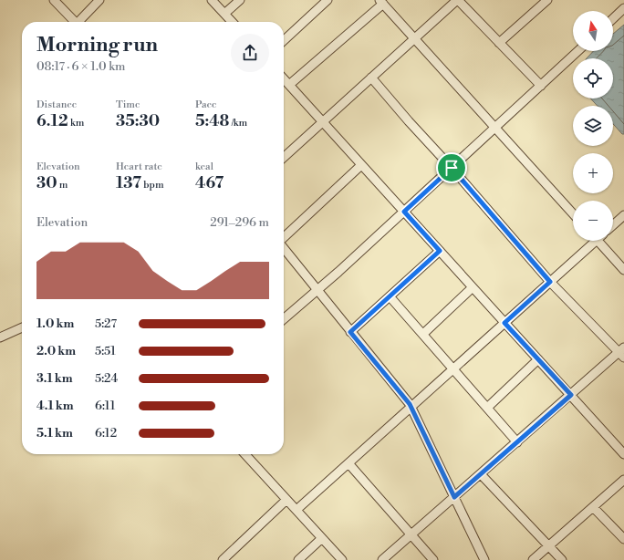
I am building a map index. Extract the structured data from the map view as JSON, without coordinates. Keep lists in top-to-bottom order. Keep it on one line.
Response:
{"north":"top","page":{"map_buttons":["+","−"],"heading":["Morning run","08:17 · 6 × 1.0 km"],"stats":[["Distance","6.12 km"],["Time","35:30"],["Pace","5:48 /km"],["Elevation","30 m"],["Heart rate","137 bpm"],["kcal","467"]],"chart":["Elevation","291–296 m"],"list":[{"name":"1.0 km","note":"5:27"},{"name":"2.0 km","note":"5:51"},{"name":"3.1 km","note":"5:24"},{"name":"4.1 km","note":"6:11"},{"name":"5.1 km","note":"6:12"}]}}
